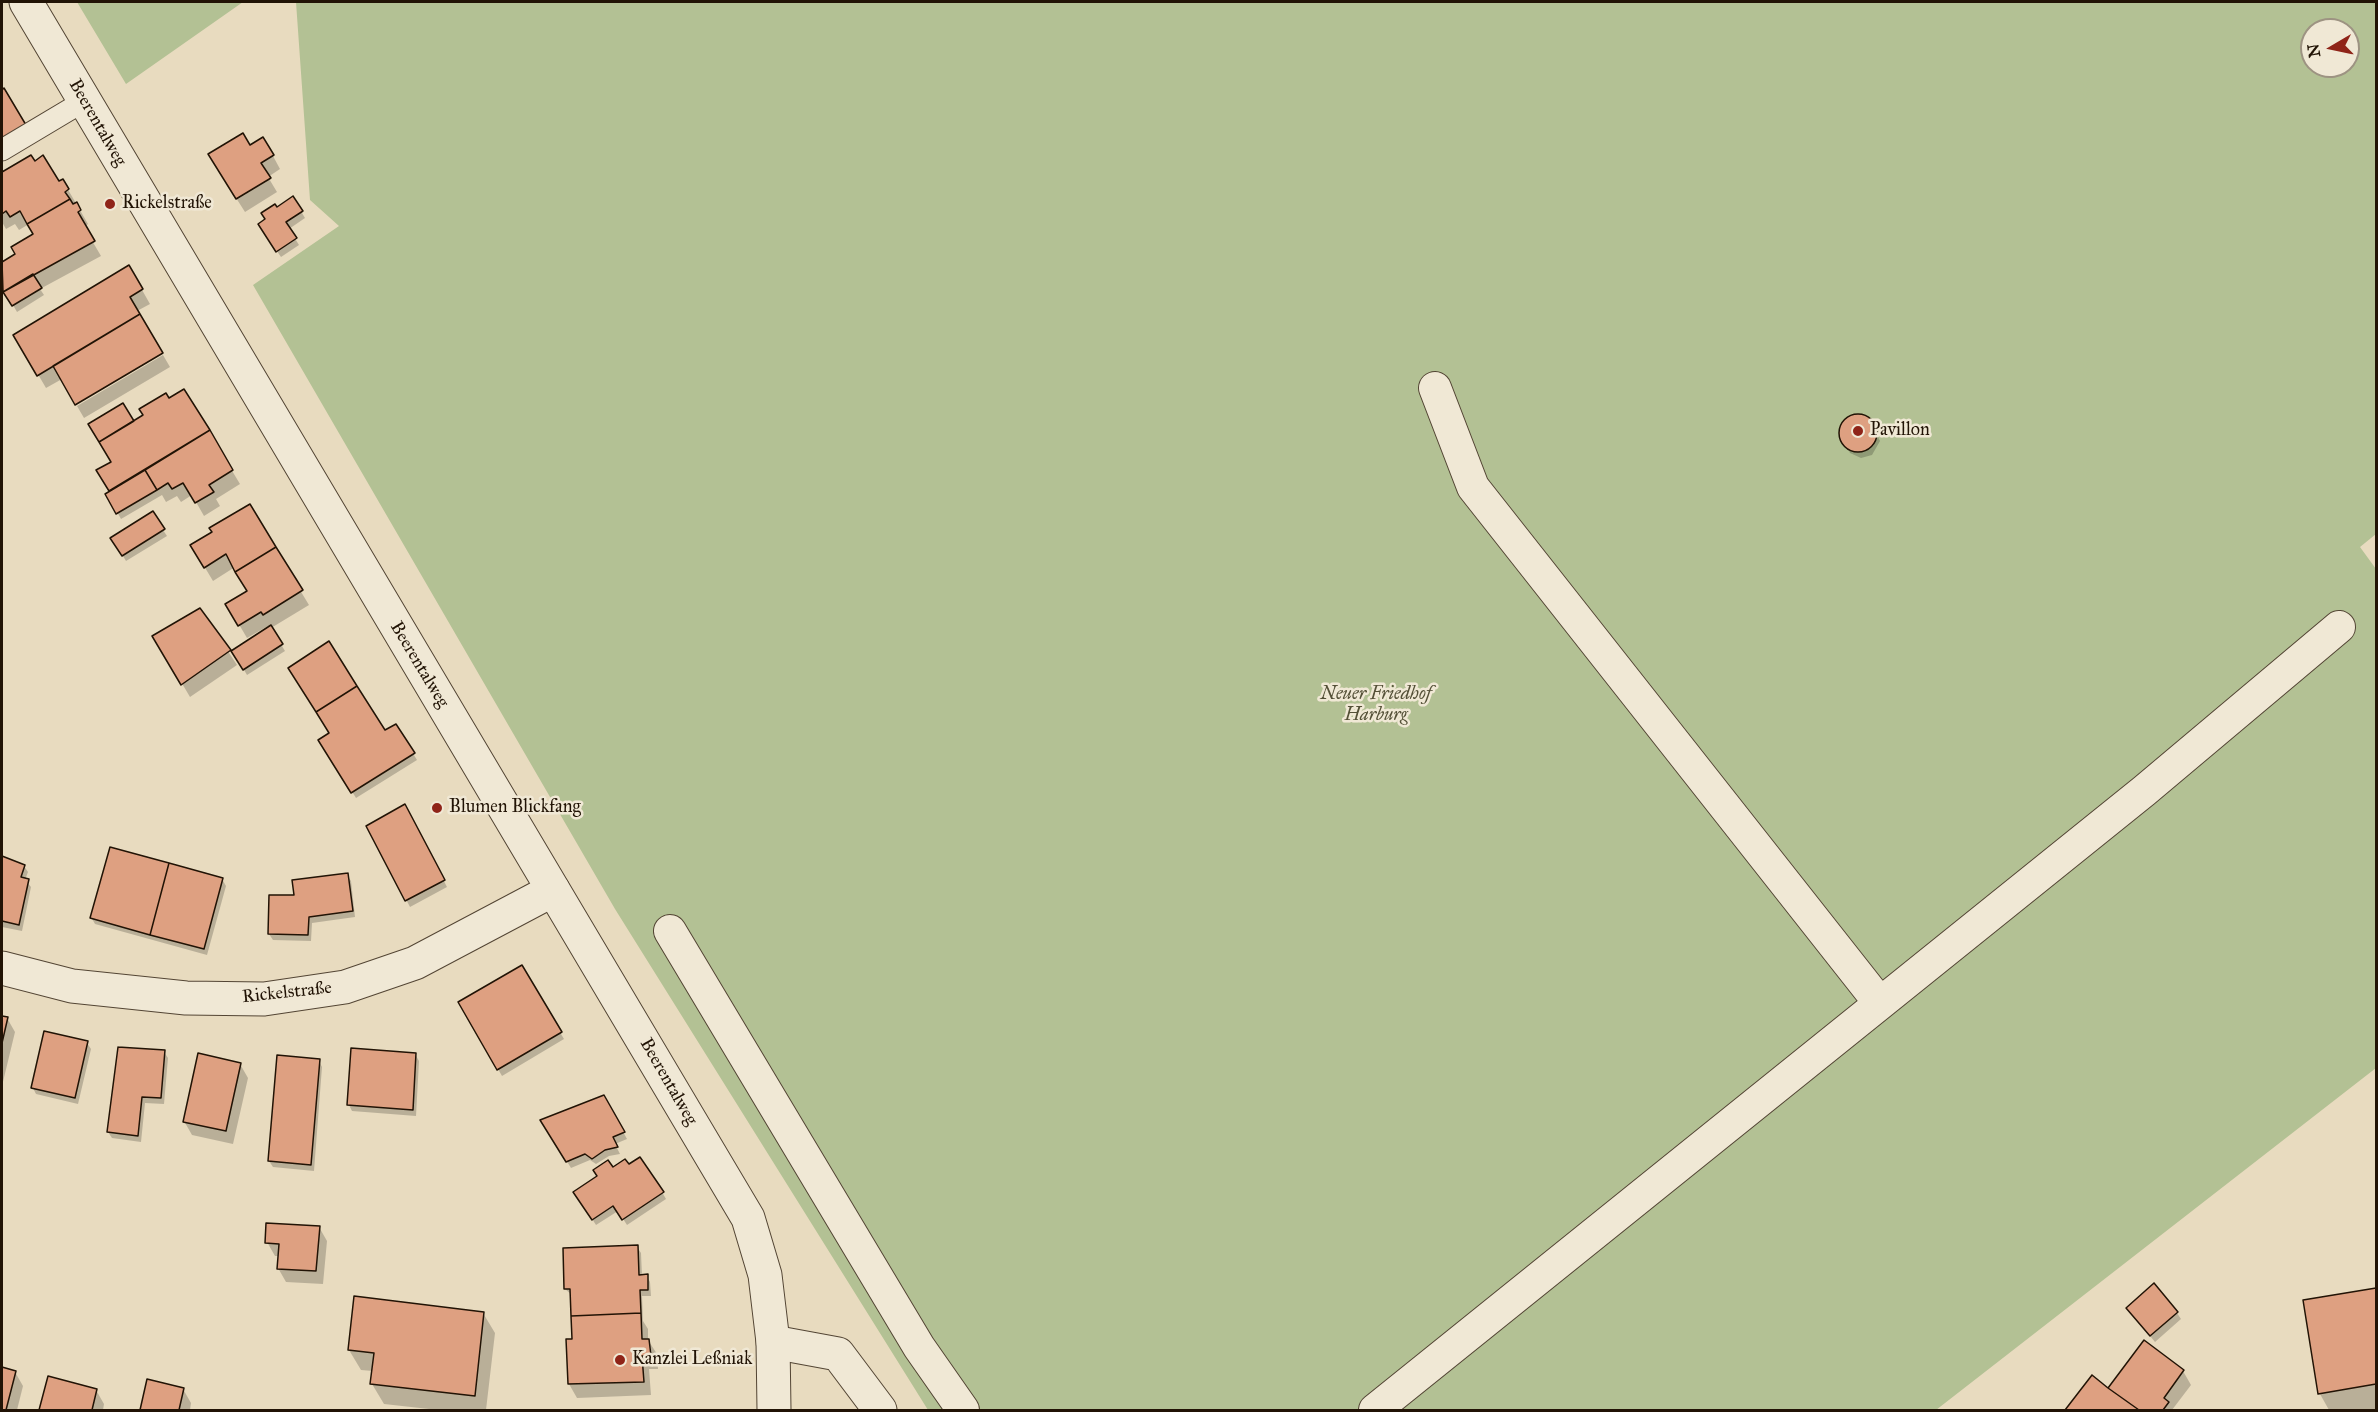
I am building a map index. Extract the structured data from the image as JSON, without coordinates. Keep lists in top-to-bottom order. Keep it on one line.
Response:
{"streets":{"street":["Beerentalweg","Rickelstraße"]},"crossings":[["Beerentalweg","Rickelstraße"]],"parks":["Neuer Friedhof Harburg"],"places":["Rickelstraße","Pavillon","Blumen Blickfang","Kanzlei Leßniak"],"north":"left"}
